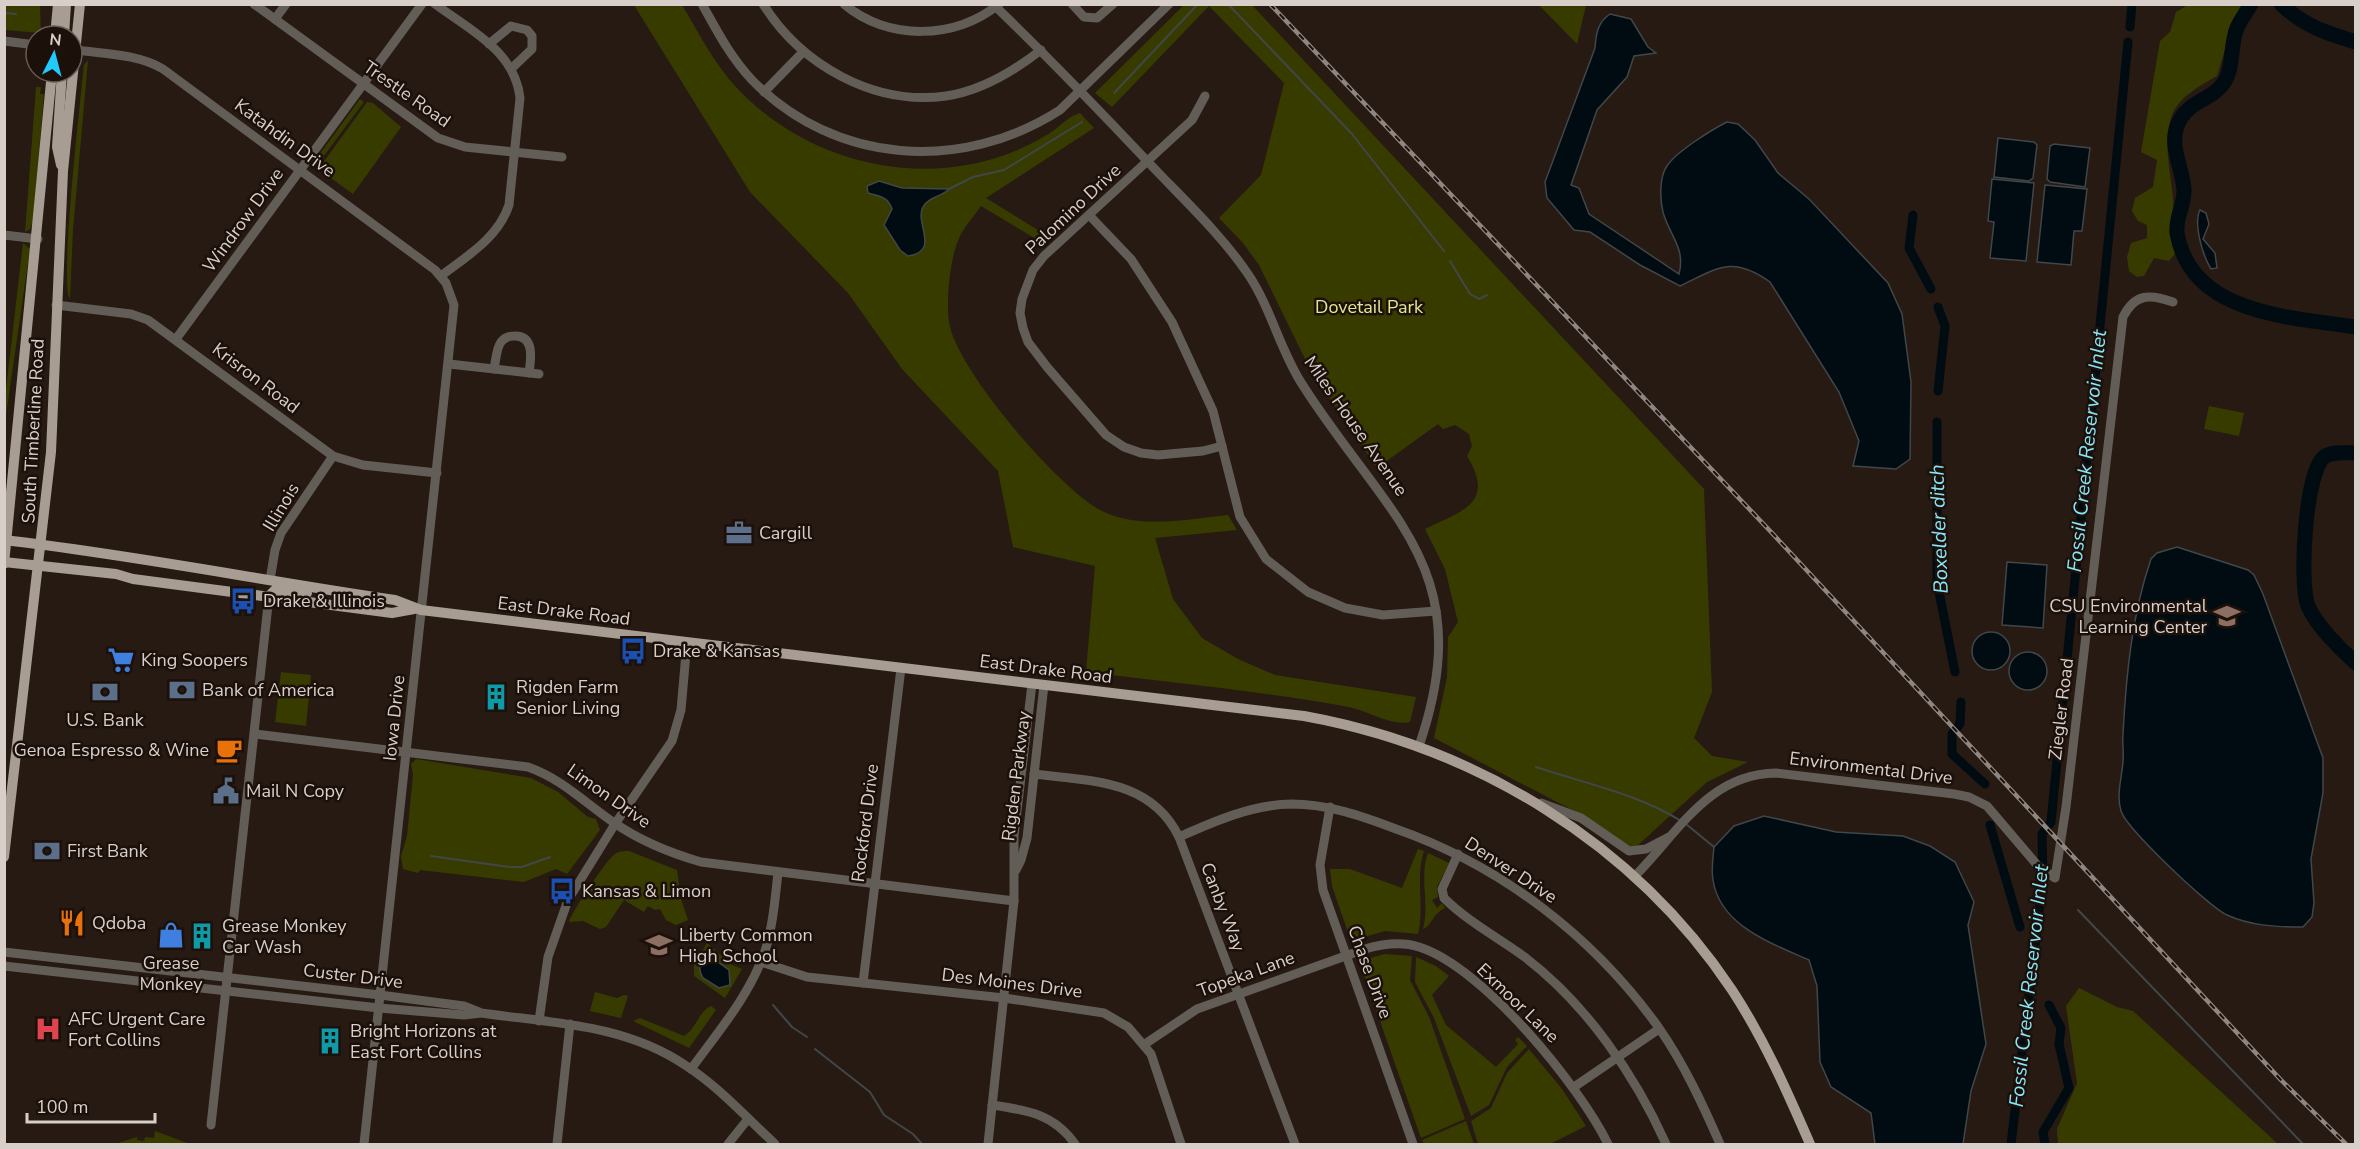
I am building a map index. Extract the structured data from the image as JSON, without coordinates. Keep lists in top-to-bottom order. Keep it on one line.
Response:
{"streets":{"main road":["South Timberline Road","East Drake Road"],"street":["Trestle Road","Katahdin Drive","Palomino Drive","Windrow Drive","Krisron Road","Miles House Avenue","Illinois","Ziegler Road","Iowa Drive","Environmental Drive","Rigden Parkway","Limon Drive","Rockford Drive","Denver Drive","Canby Way","Chase Drive","Topeka Lane","Custer Drive","Des Moines Drive","Exmoor Lane"]},"crossings":[["Trestle Road","Windrow Drive"],["Katahdin Drive","Windrow Drive"],["Katahdin Drive","Iowa Drive"],["Palomino Drive","Miles House Avenue"],["Windrow Drive","Krisron Road"],["Krisron Road","South Timberline Road"],["Krisron Road","Illinois"],["Krisron Road","Iowa Drive"],["Miles House Avenue","East Drake Road"],["South Timberline Road","East Drake Road"],["Illinois","East Drake Road"],["East Drake Road","Iowa Drive"],["East Drake Road","Environmental Drive"],["East Drake Road","Rigden Parkway"],["East Drake Road","Rockford Drive"],["Ziegler Road","Environmental Drive"],["Iowa Drive","Limon Drive"],["Iowa Drive","Custer Drive"],["Rigden Parkway","Limon Drive"],["Rigden Parkway","Canby Way"],["Rigden Parkway","Des Moines Drive"],["Limon Drive","Rockford Drive"],["Rockford Drive","Des Moines Drive"],["Denver Drive","Canby Way"],["Denver Drive","Chase Drive"],["Canby Way","Topeka Lane"],["Chase Drive","Topeka Lane"],["Topeka Lane","Des Moines Drive"],["Topeka Lane","Exmoor Lane"]],"water":["Fossil Creek Reservoir Inlet","Boxelder ditch"],"parks":["Dovetail Park"],"places":{"office":["Cargill"],"bus stop":["Drake & Illinois","Drake & Kansas","Kansas & Limon"],"school or university":["CSU Environmental Learning Center","Liberty Common High School"],"supermarket":["King Soopers"],"bank":["Bank of America","U.S. Bank","First Bank"],"building":["Rigden Farm Senior Living","Grease Monkey Car Wash","Bright Horizons at East Fort Collins"],"cafe":["Genoa Espresso & Wine"],"public building":["Mail N Copy"],"restaurant":["Qdoba"],"shop":["Grease Monkey"],"hospital":["AFC Urgent Care Fort Collins"]},"scale_bar":"100 m","north":"top"}
